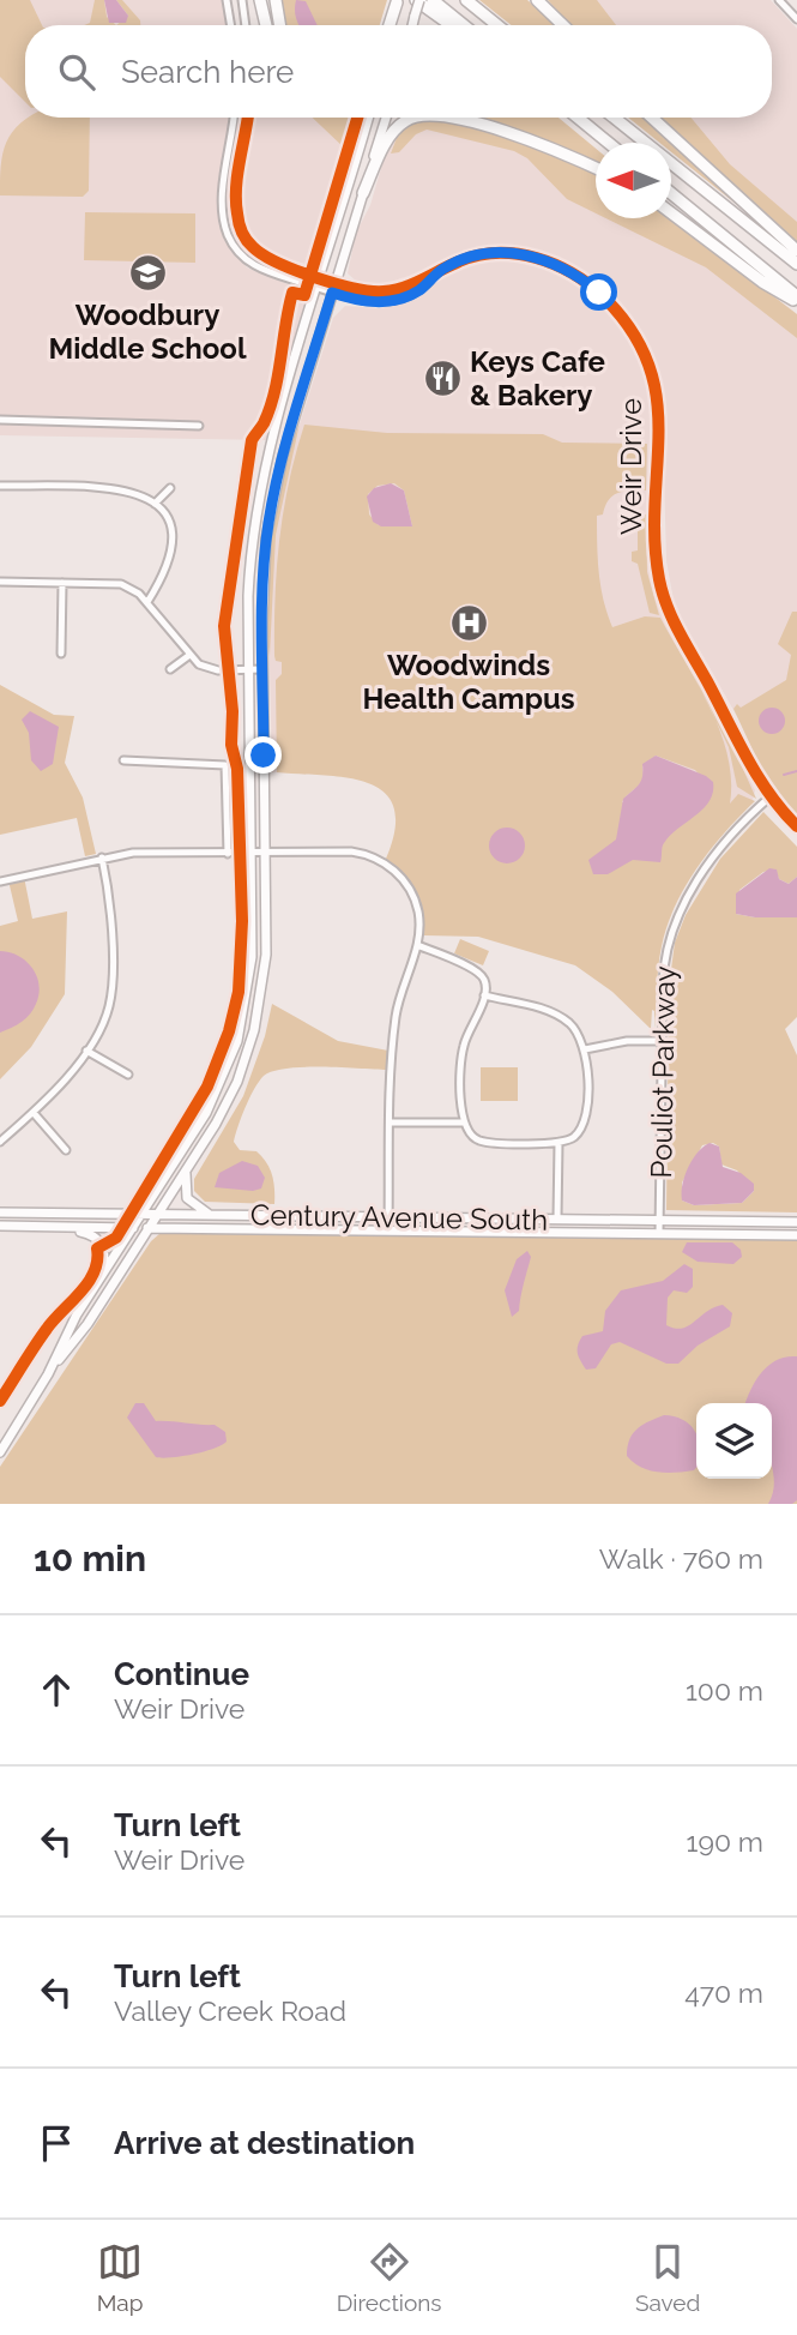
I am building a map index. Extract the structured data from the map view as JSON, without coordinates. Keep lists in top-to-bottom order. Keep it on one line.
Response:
{"streets":{"main road":["Century Avenue South"],"street":["Weir Drive","Pouliot Parkway"]},"crossings":[["Weir Drive","Pouliot Parkway"],["Pouliot Parkway","Century Avenue South"]],"places":{"school or university":["Woodbury Middle School"],"restaurant":["Keys Cafe & Bakery"],"hospital":["Woodwinds Health Campus"]},"north":"left","page":{"search":"Search here","heading":["10 min","Walk · 760 m"],"list":[["Continue","Weir Drive","100 m"],["Turn left","Weir Drive","190 m"],["Turn left","Valley Creek Road","470 m"],"Arrive at destination"],"nav":["Map","Directions","Saved"]}}
